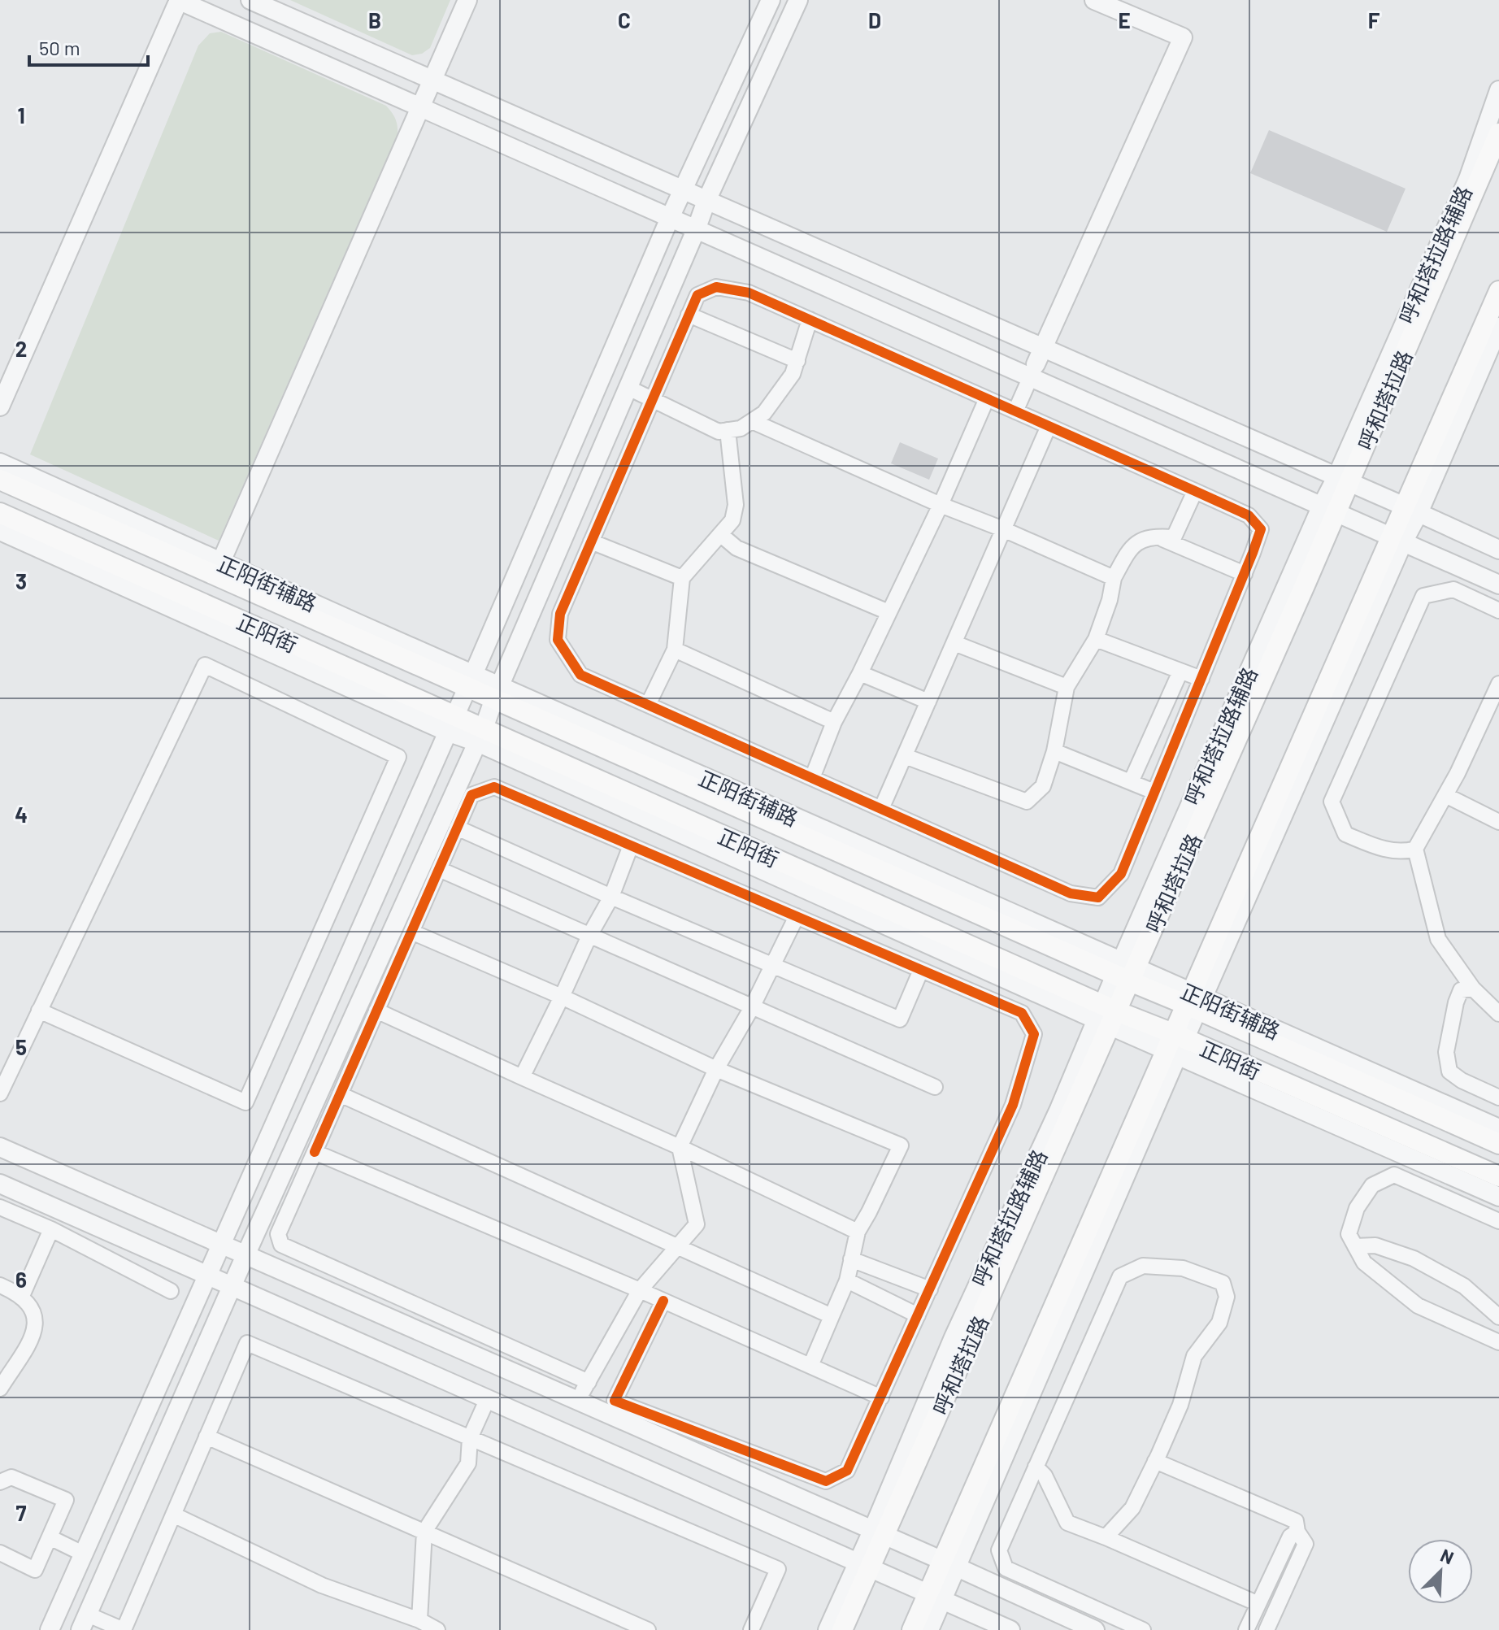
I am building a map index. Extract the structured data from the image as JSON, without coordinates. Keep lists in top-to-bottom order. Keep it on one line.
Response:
{"streets":{"main road":["呼和塔拉路","正阳街"],"street":["呼和塔拉路辅路","正阳街辅路"]},"crossings":[["呼和塔拉路辅路","呼和塔拉路"],["呼和塔拉路","正阳街"]],"scale_bar":"50 m","north":"top right","grid":{"columns":["B","C","D","E","F"],"rows":["1","2","3","4","5","6","7"]}}
